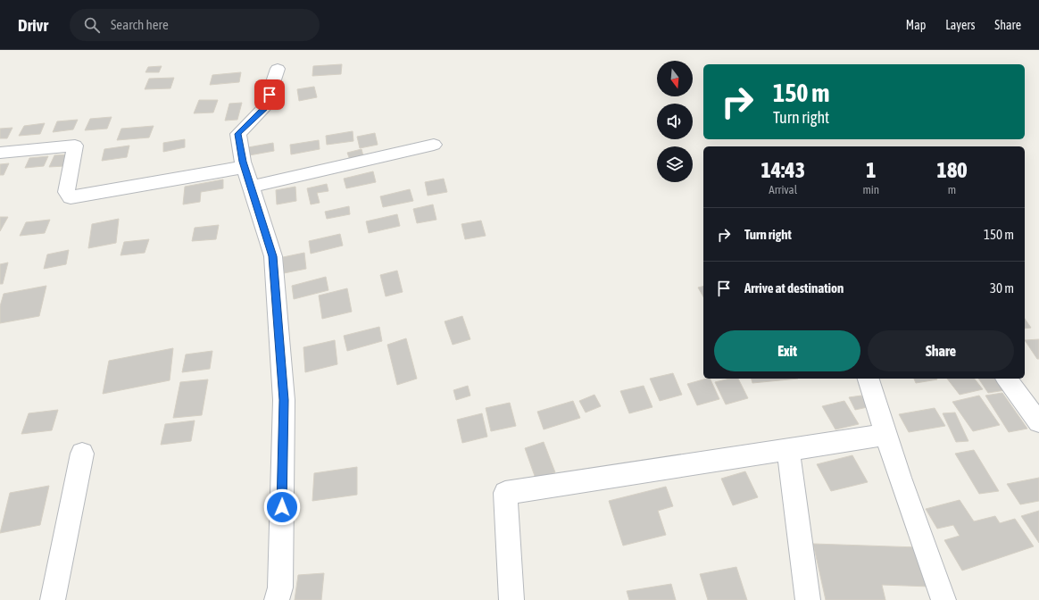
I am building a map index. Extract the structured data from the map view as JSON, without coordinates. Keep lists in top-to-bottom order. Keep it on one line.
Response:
{"north":"bottom","page":{"header":"Drivr","search":"Search here","nav":["Map","Layers","Share"],"turn":["150 m","Turn right"],"eta":["14:43","Arrival","1","min","180","m"],"list":[{"name":"Turn right","value":"150 m"},{"name":"Arrive at destination","value":"30 m"}],"buttons":["Exit","Share"]}}
